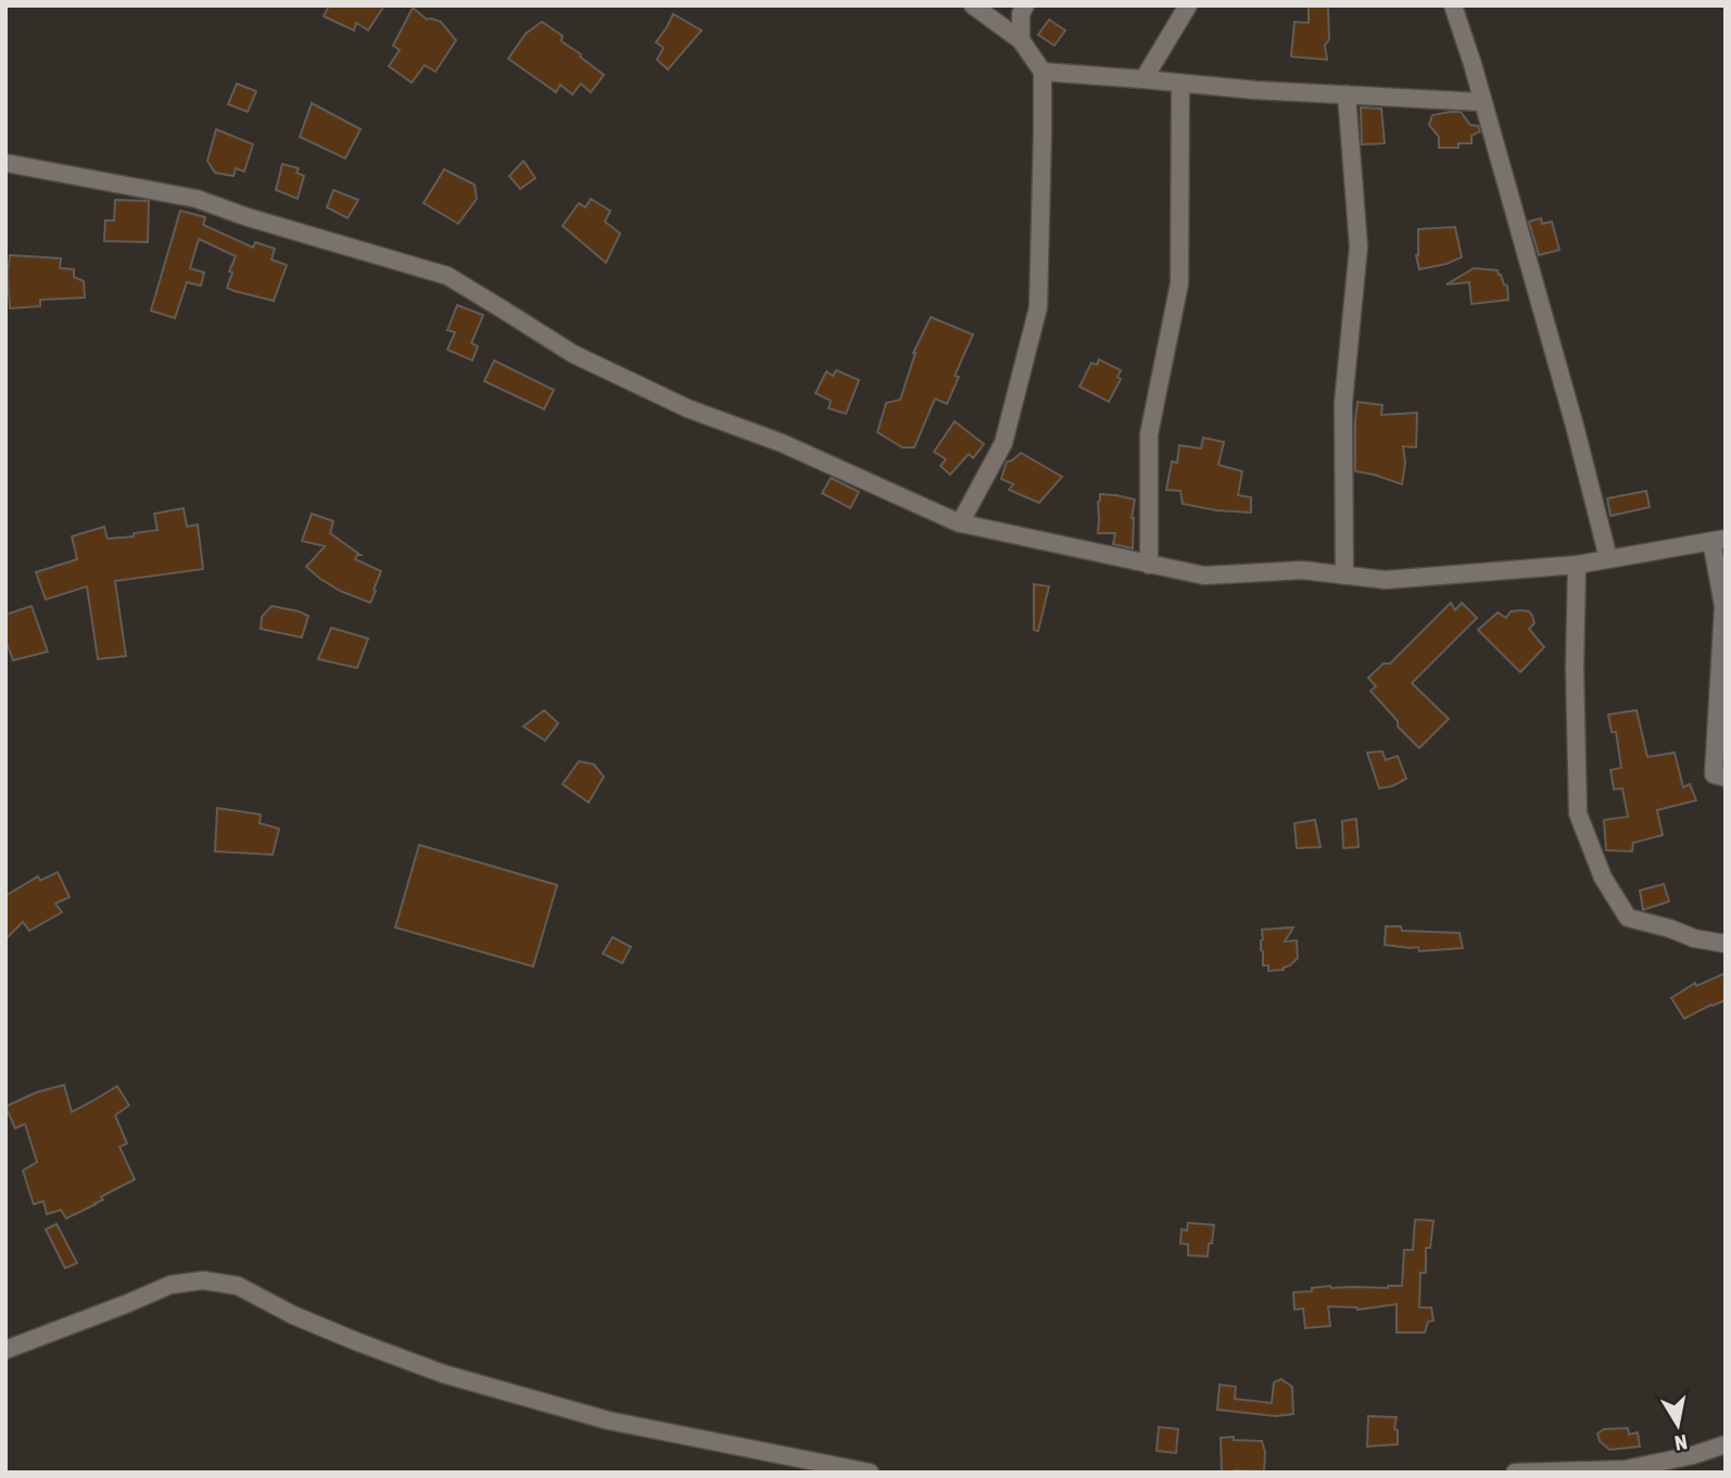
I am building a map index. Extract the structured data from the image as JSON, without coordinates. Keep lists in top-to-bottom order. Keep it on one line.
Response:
{"north":"bottom"}
